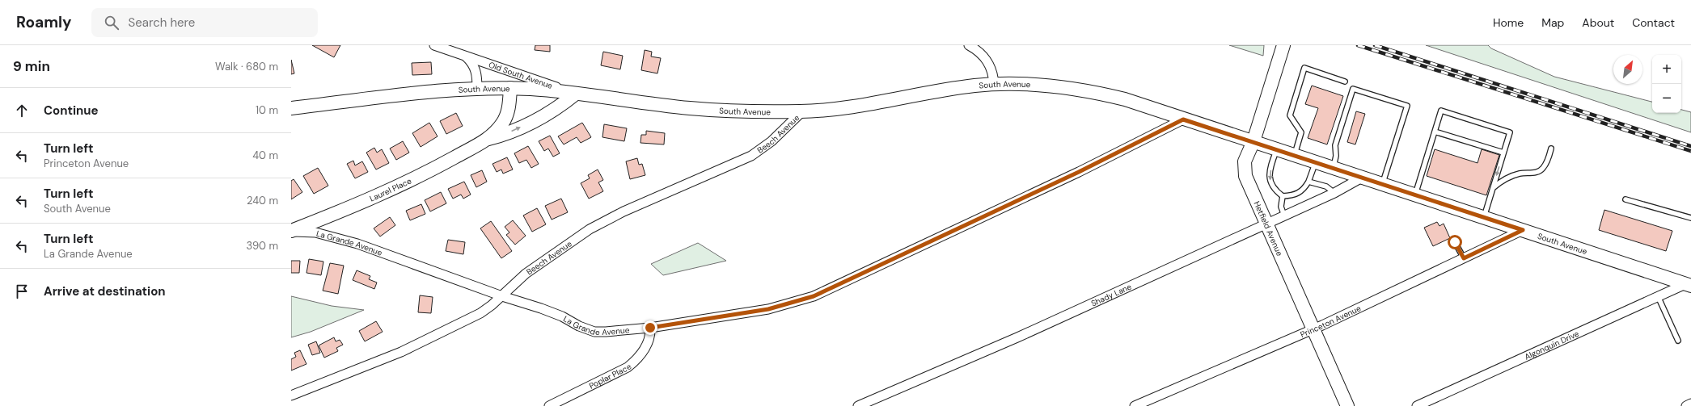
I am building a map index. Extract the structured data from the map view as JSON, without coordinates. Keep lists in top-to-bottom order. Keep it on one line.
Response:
{"streets":{"main road":["South Avenue","Laurel Place","Hetfield Avenue"],"street":["Old South Avenue","Beech Avenue","La Grande Avenue","Shady Lane","Princeton Avenue","Algonquin Drive","Poplar Place"]},"crossings":[["Old South Avenue","South Avenue"],["Old South Avenue","Laurel Place"],["South Avenue","Beech Avenue"],["South Avenue","Laurel Place"],["South Avenue","Hetfield Avenue"],["South Avenue","La Grande Avenue"],["South Avenue","Shady Lane"],["South Avenue","Princeton Avenue"],["South Avenue","Algonquin Drive"],["Beech Avenue","La Grande Avenue"],["Laurel Place","La Grande Avenue"],["Hetfield Avenue","Shady Lane"],["Hetfield Avenue","Princeton Avenue"],["La Grande Avenue","Poplar Place"]],"north":"top right","page":{"header":"Roamly","search":"Search here","nav":["Home","Map","About","Contact"],"heading":["9 min","Walk · 680 m"],"map_buttons":["+","−"],"list":[["Continue","10 m"],["Turn left","Princeton Avenue","40 m"],["Turn left","South Avenue","240 m"],["Turn left","La Grande Avenue","390 m"],"Arrive at destination"]}}
